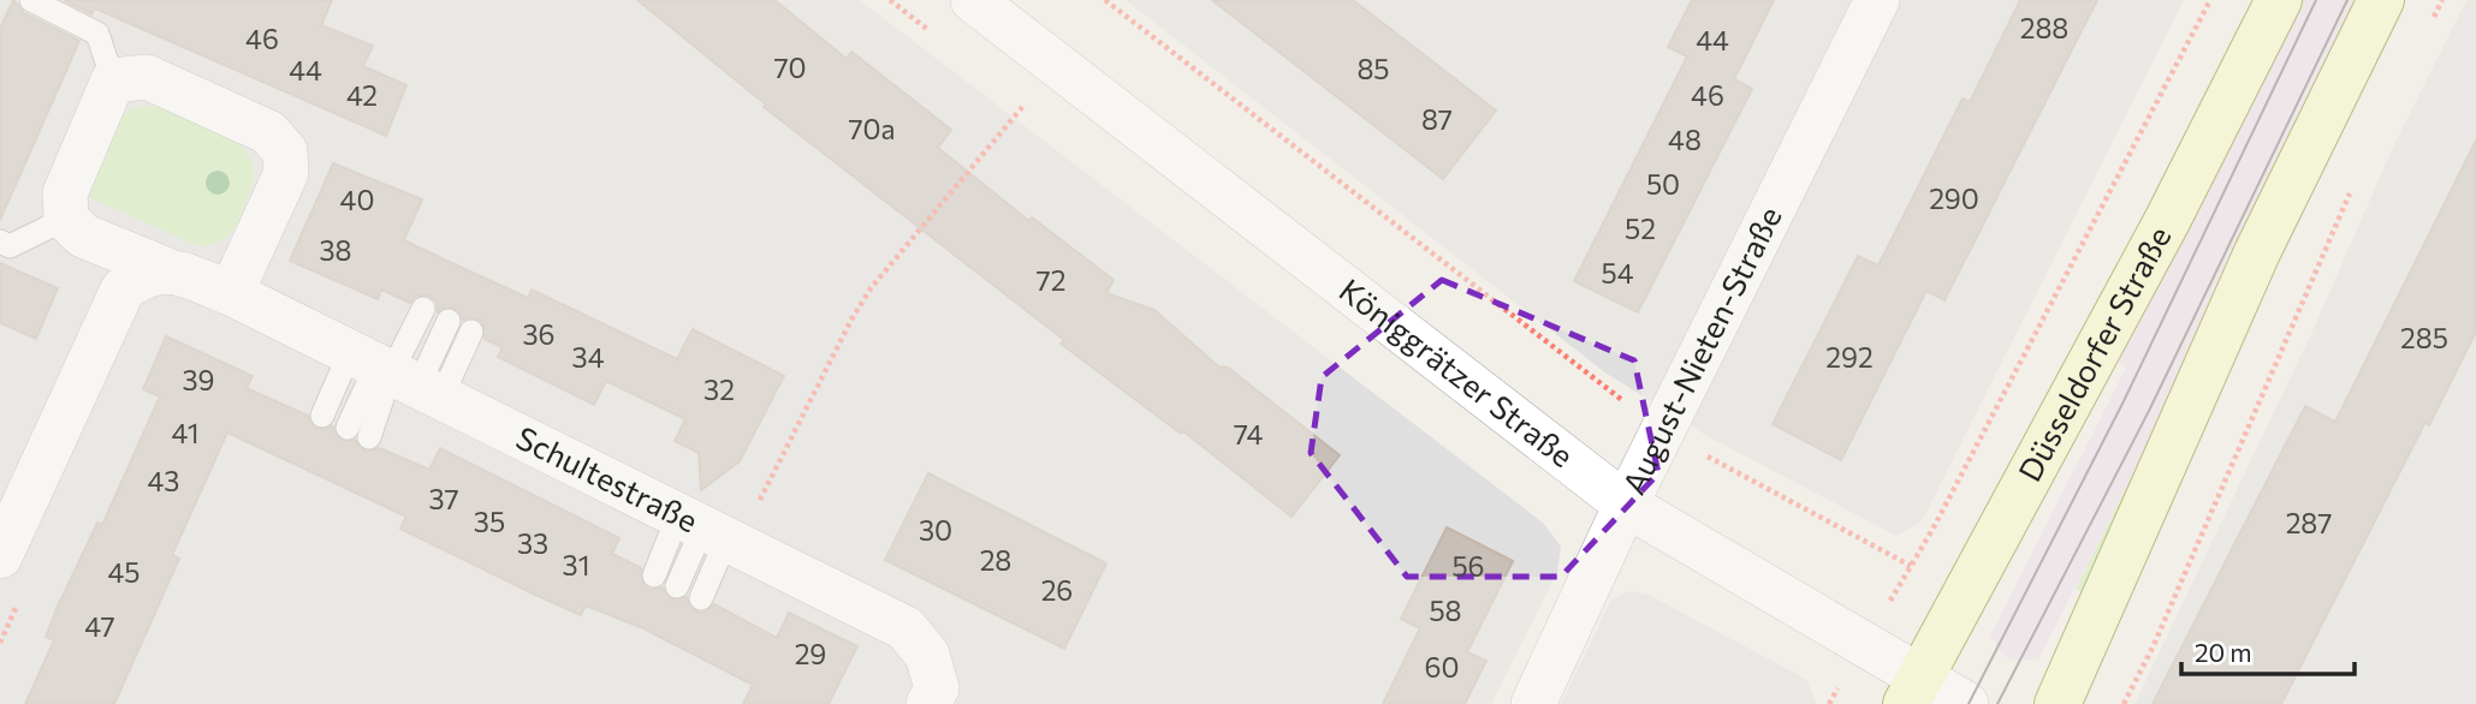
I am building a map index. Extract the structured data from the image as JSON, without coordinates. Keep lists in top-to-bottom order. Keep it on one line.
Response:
{"streets":{"main road":["Düsseldorfer Straße"],"street":["August-Nieten-Straße","Königgrätzer Straße","Schultestraße"]},"crossings":[["August-Nieten-Straße","Königgrätzer Straße"],["Düsseldorfer Straße","Königgrätzer Straße"]],"house_numbers":["288","46","44","70","85","44","42","46","87","70a","48","50","290","40","52","38","54","72","36","285","34","292","39","32","41","74","43","37","35","287","30","33","28","31","56","45","26","58","47","29","60"],"scale_bar":"20 m"}
